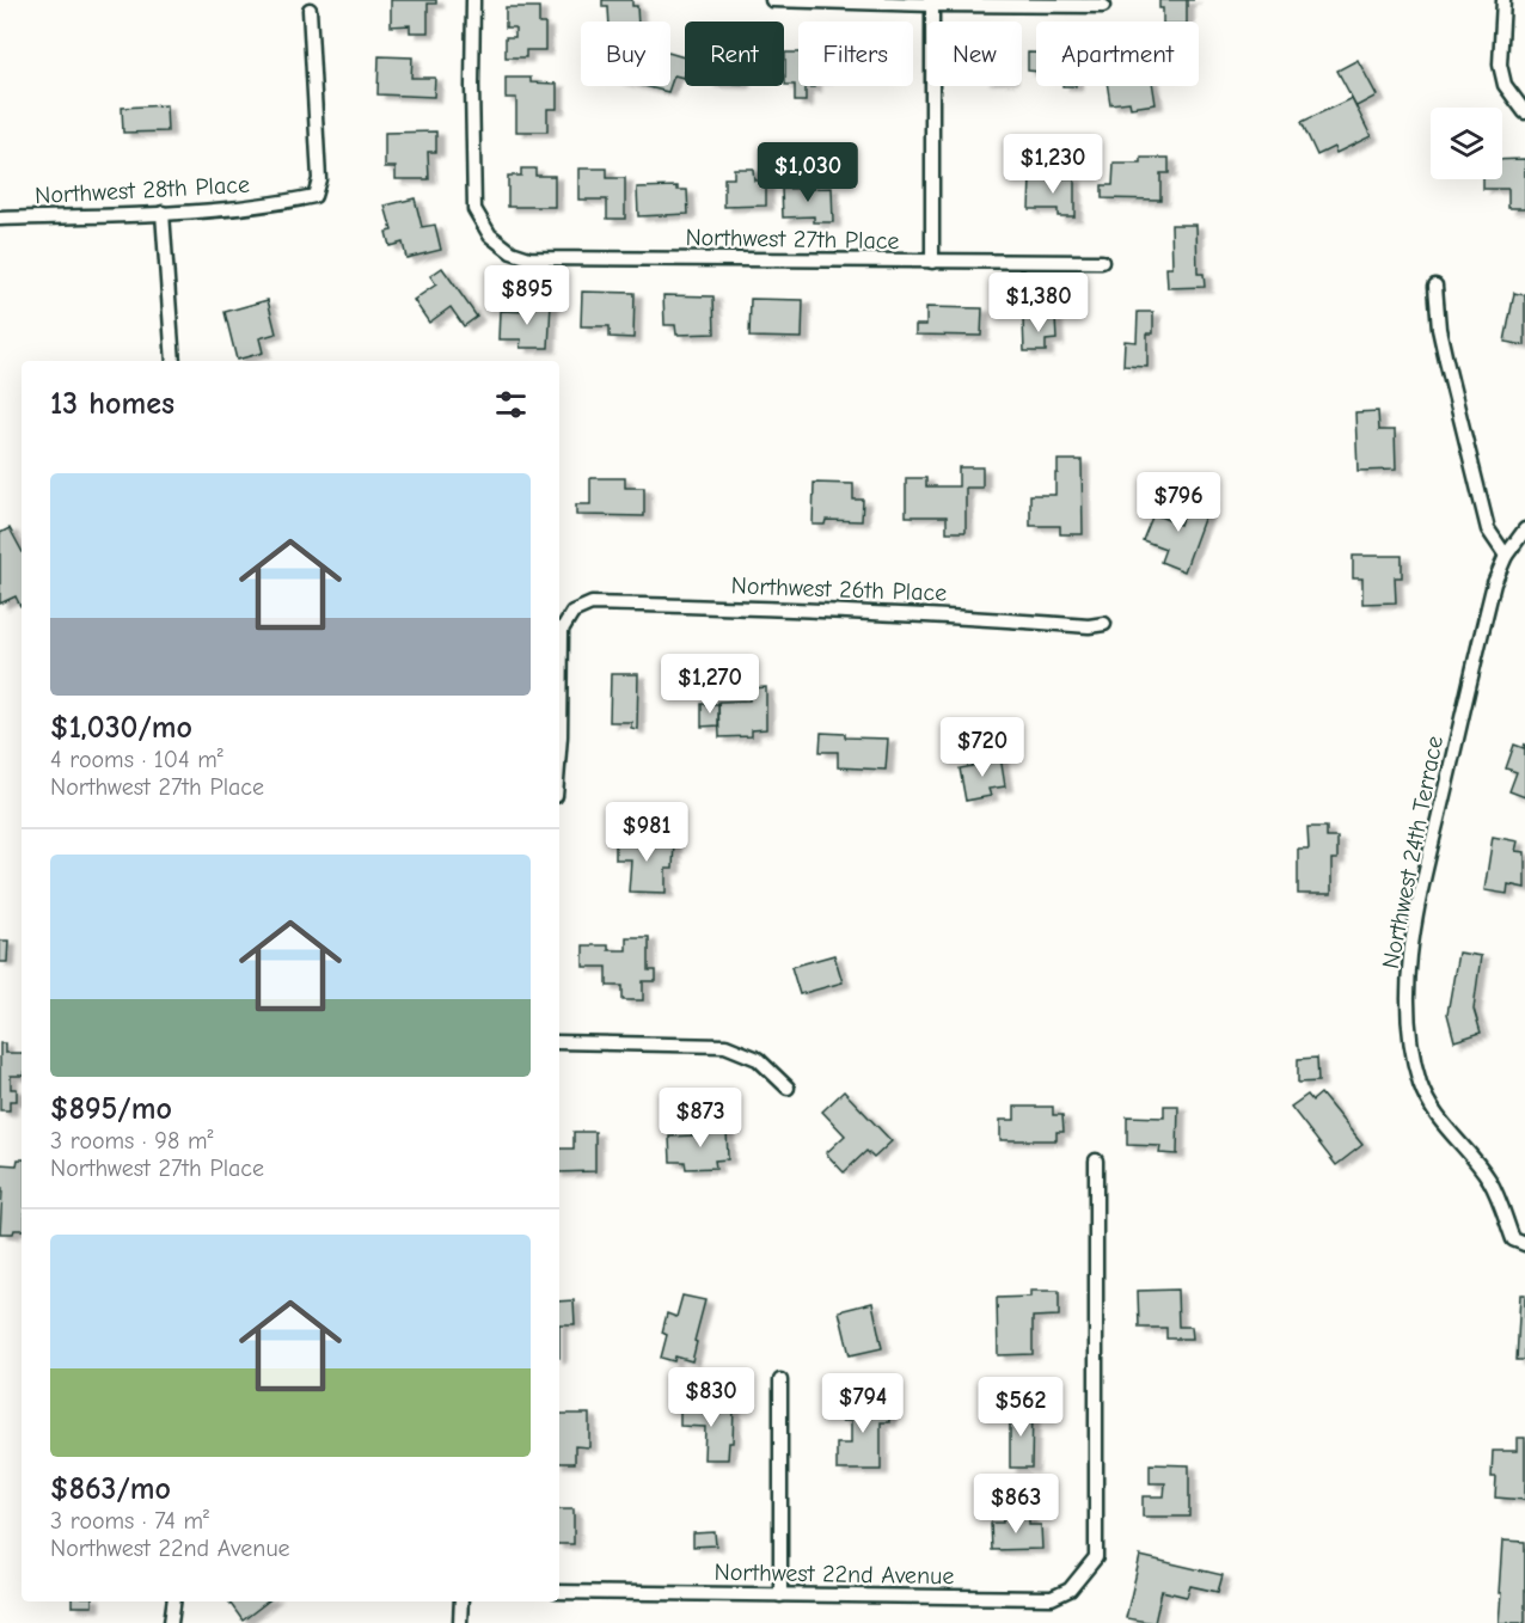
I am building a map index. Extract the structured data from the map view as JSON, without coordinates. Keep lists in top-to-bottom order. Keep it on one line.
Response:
{"streets":{"street":["Northwest 28th Place","Northwest 27th Place","Northwest 26th Place","Northwest 24th Terrace","Northwest 22nd Avenue"]},"page":{"chip":["Buy","Rent","Filters","New","Apartment"],"price":["$1,230","$1,030","$895","$1,380","$796","$1,270","$720","$981","$873","$830","$794","$562","$863"],"heading":"13 homes","list":[{"name":"$1,030/mo","note":"4 rooms · 104 m² · Northwest 27th Place"},{"name":"$895/mo","note":"3 rooms · 98 m² · Northwest 27th Place"},{"name":"$863/mo","note":"3 rooms · 74 m² · Northwest 22nd Avenue"}]}}
